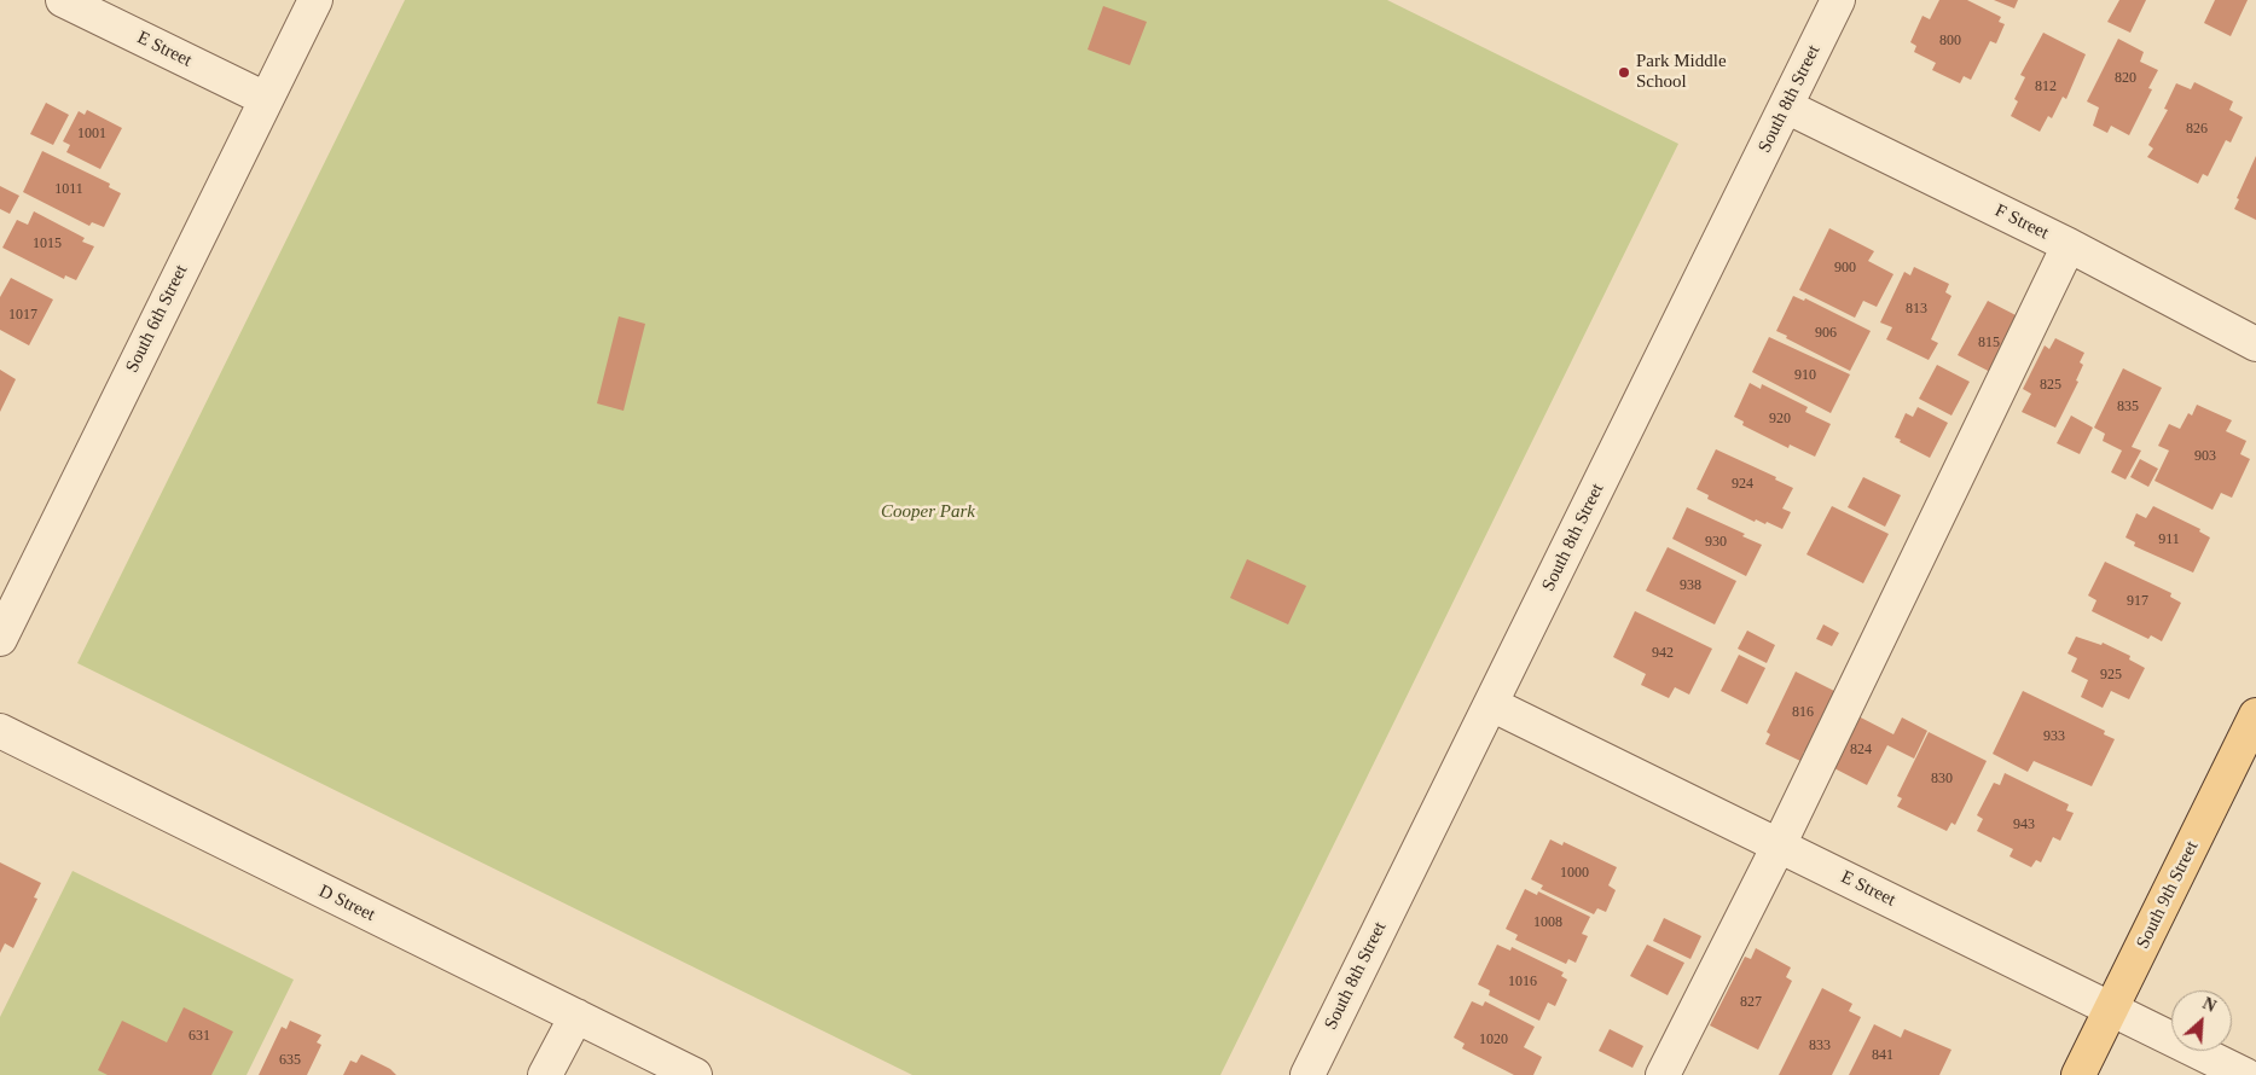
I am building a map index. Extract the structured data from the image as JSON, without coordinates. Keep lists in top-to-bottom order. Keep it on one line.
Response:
{"streets":{"main road":["South 9th Street"],"street":["E Street","South 8th Street","F Street","South 6th Street","D Street"]},"crossings":[["E Street","South 8th Street"],["E Street","South 6th Street"],["E Street","South 9th Street"],["South 8th Street","F Street"]],"parks":["Cooper Park"],"places":["Park Middle School"],"house_numbers":["800","820","812","826","1001","1011","1015","900","813","1017","906","815","910","825","835","920","903","924","911","930","938","917","942","925","816","933","824","830","943","1000","1008","1016","827","631","1020","833","841","635"],"north":"top right"}
